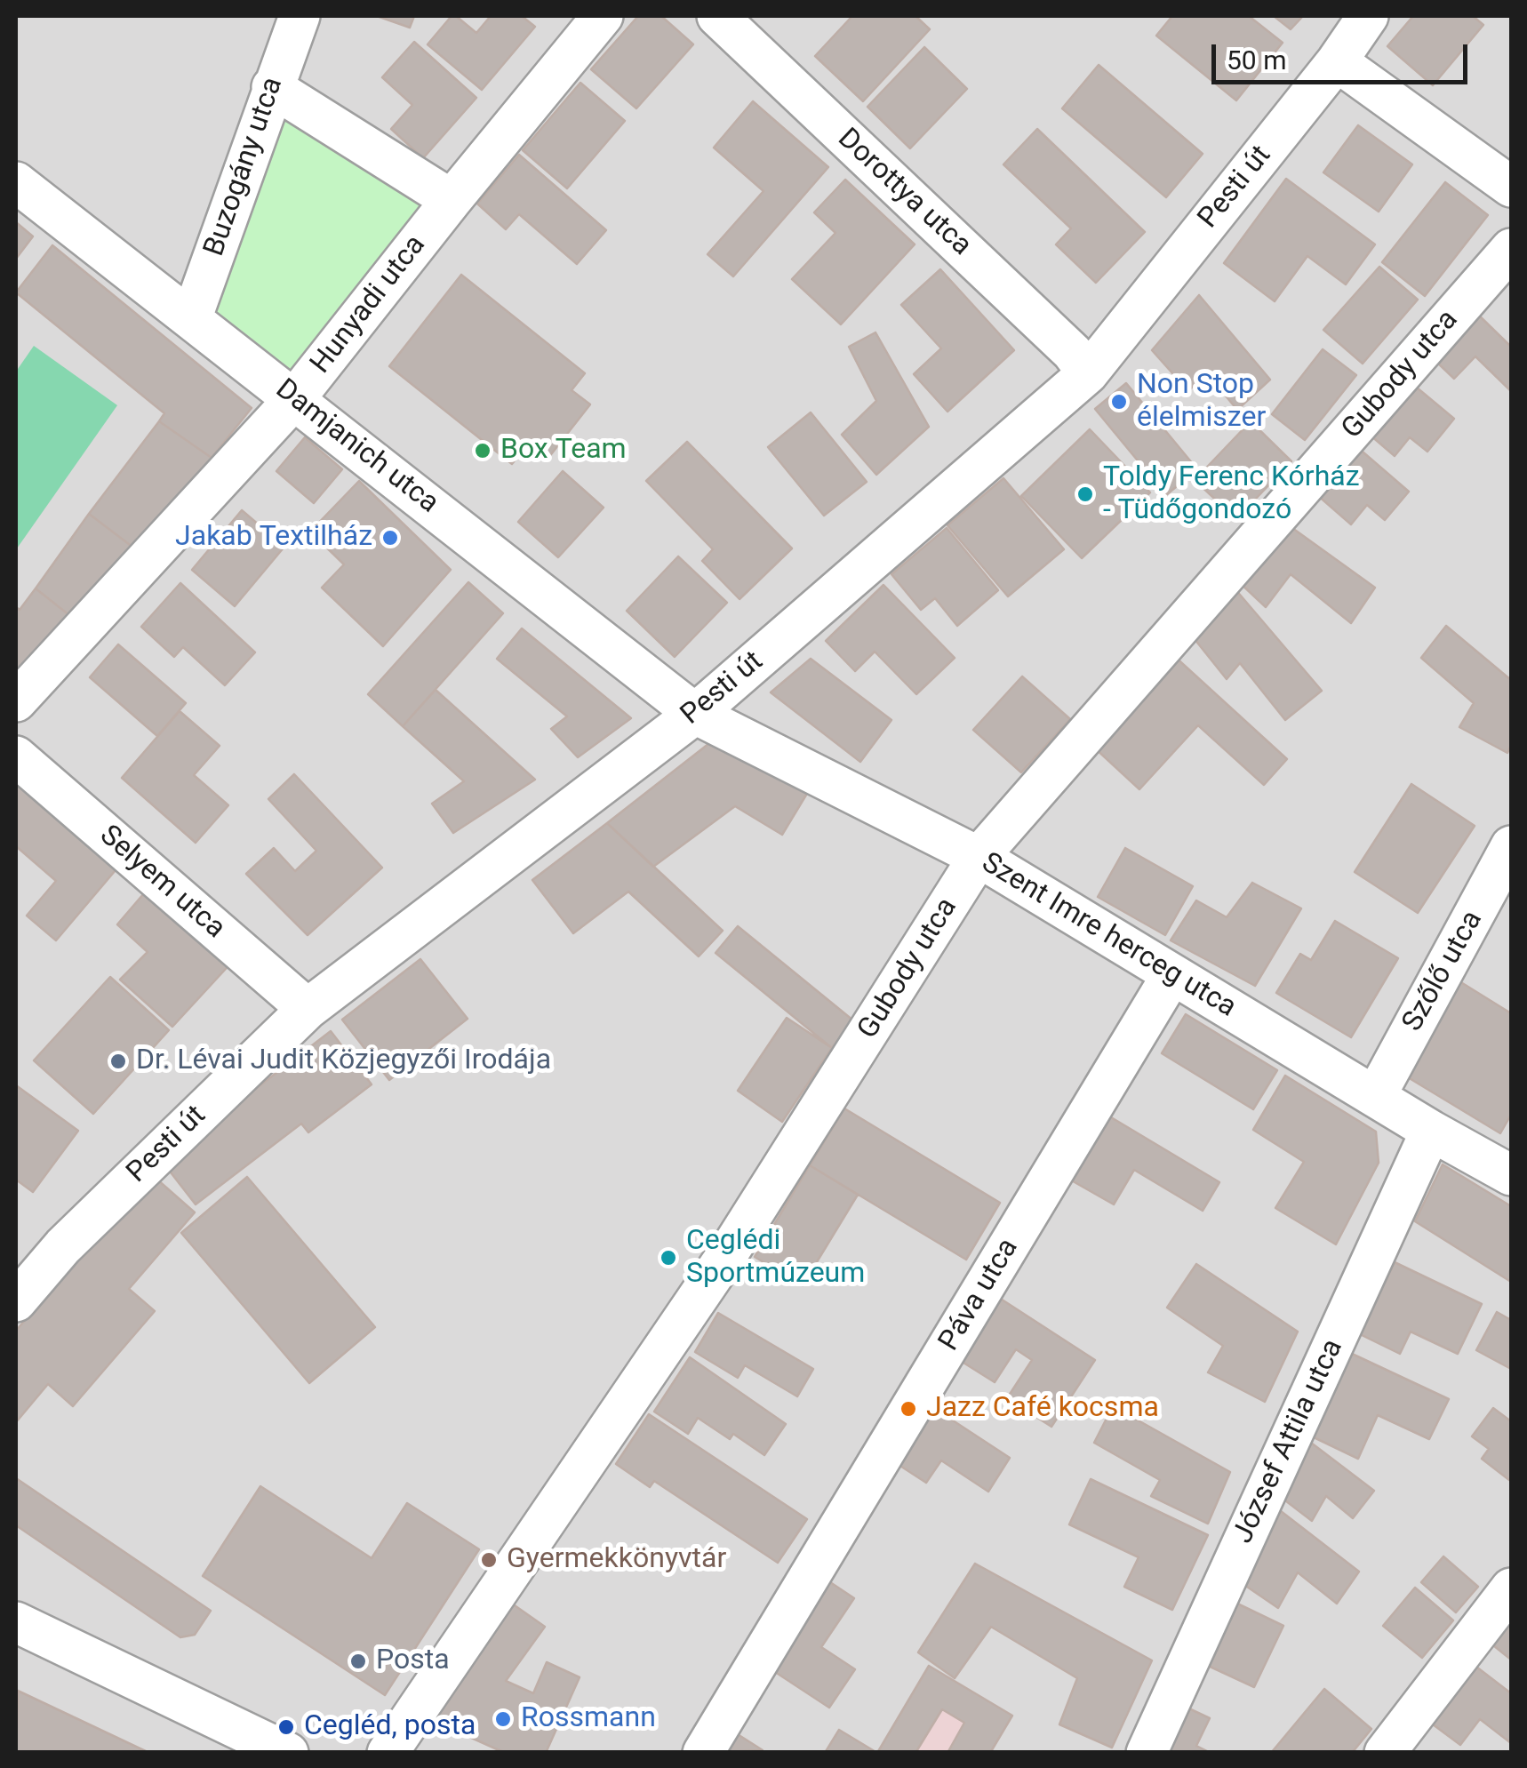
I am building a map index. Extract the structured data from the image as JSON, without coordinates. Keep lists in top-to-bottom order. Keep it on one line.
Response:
{"streets":{"street":["Buzogány utca","Pesti út","Dorottya utca","Hunyadi utca","Gubody utca","Damjanich utca","Selyem utca","Szent Imre herceg utca","Szőlő utca","Páva utca","József Attila utca"]},"crossings":[["Buzogány utca","Damjanich utca"],["Pesti út","Dorottya utca"],["Pesti út","Damjanich utca"],["Pesti út","Selyem utca"],["Pesti út","Szent Imre herceg utca"],["Hunyadi utca","Damjanich utca"],["Gubody utca","Szent Imre herceg utca"],["Damjanich utca","Szent Imre herceg utca"],["Szent Imre herceg utca","Szőlő utca"],["Szent Imre herceg utca","Páva utca"],["Szent Imre herceg utca","József Attila utca"]],"places":["Non Stop élelmiszer","Box Team","Toldy Ferenc Kórház - Tüdőgondozó","Jakab Textilház","Dr. Lévai Judit Közjegyzői Irodája","Ceglédi Sportmúzeum","Jazz Café kocsma","Gyermekkönyvtár","Posta","Rossmann","Cegléd, posta"],"scale_bar":"50 m"}
